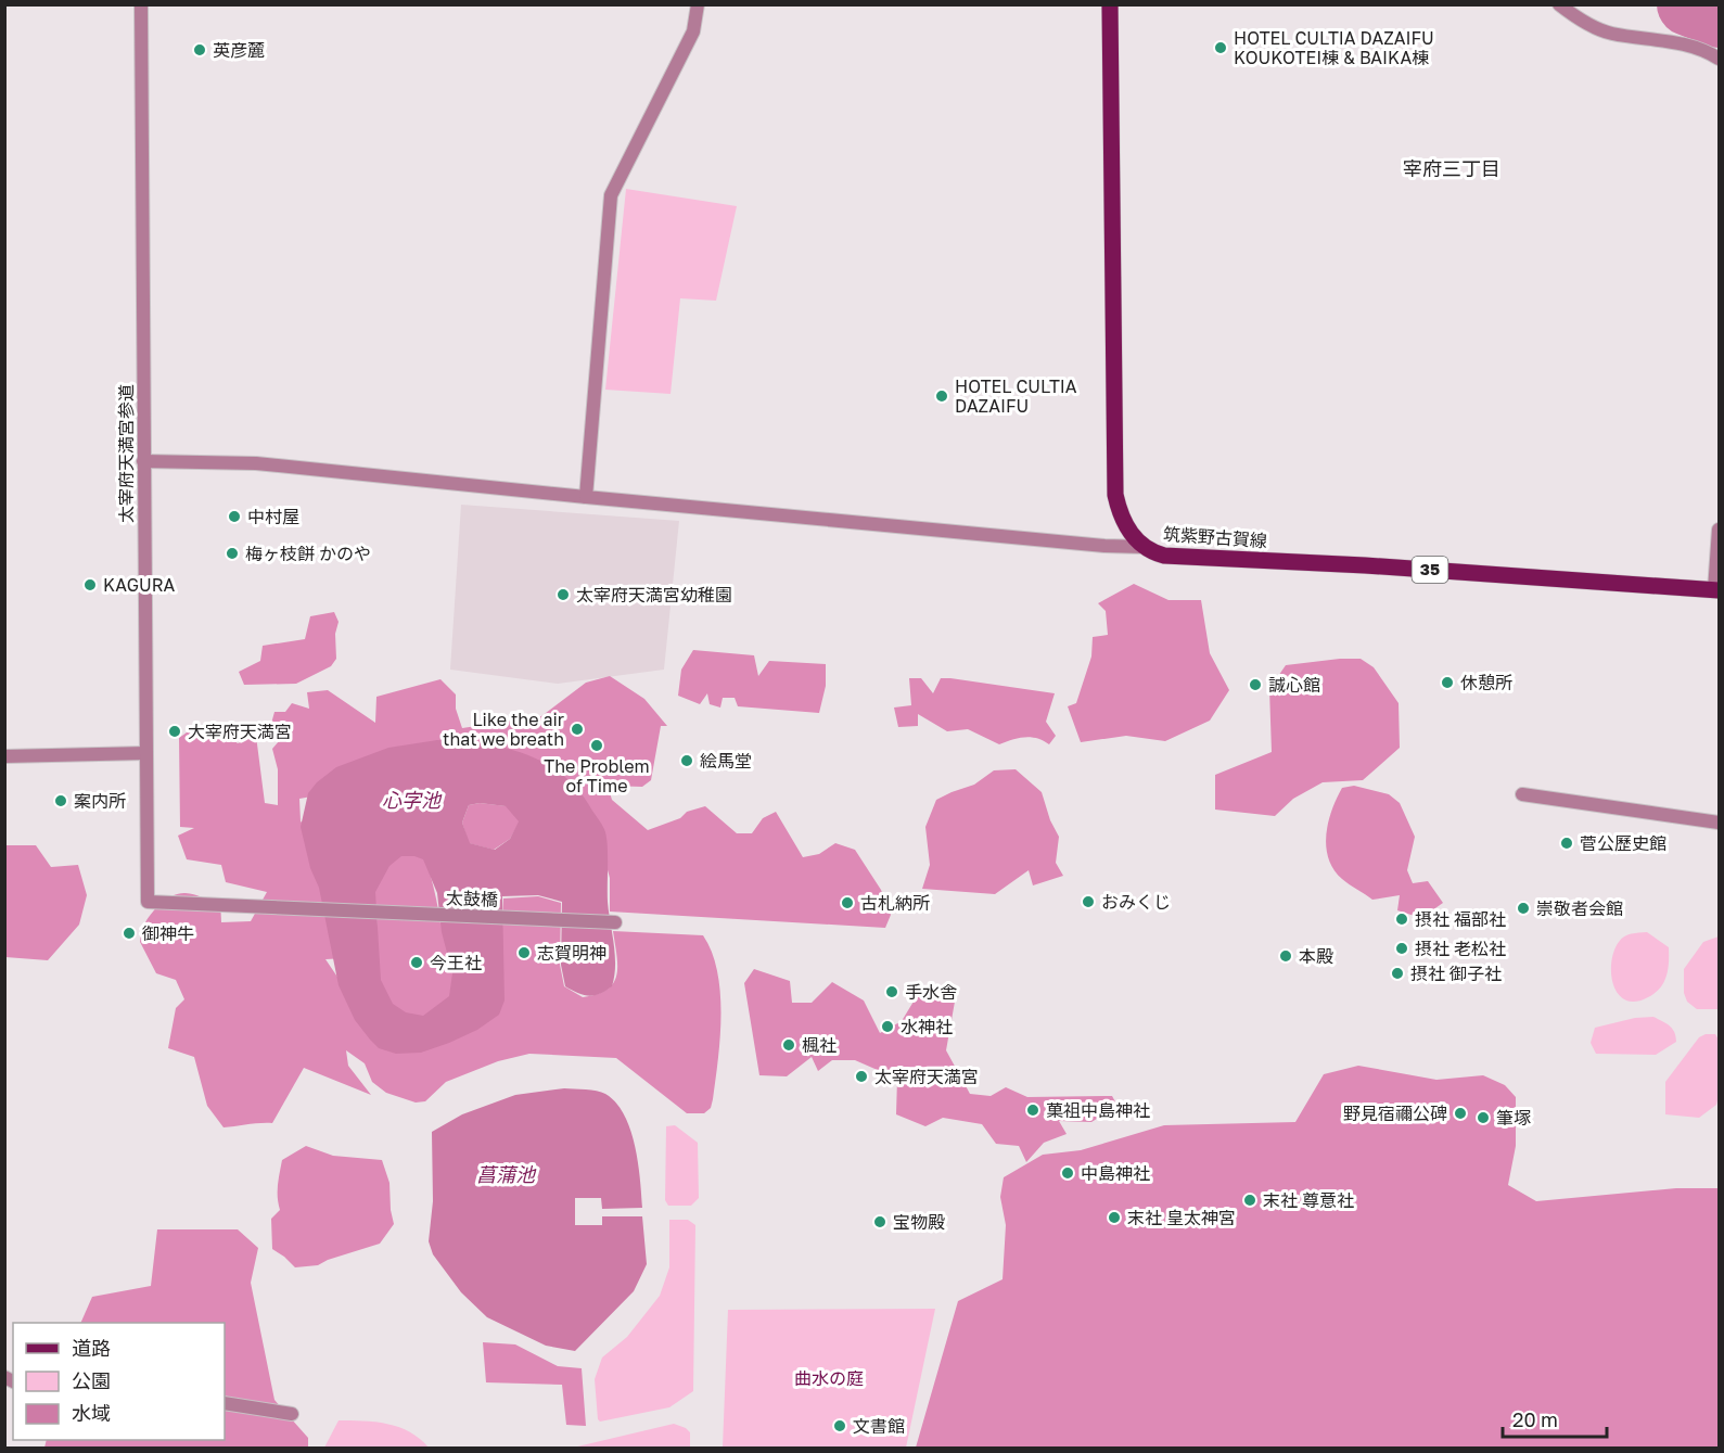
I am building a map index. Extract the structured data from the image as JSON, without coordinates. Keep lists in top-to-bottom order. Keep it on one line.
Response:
{"streets":{"main road":["筑紫野古賀線","35"],"street":["太宰府天満宮参道","太鼓橋"]},"crossings":[["太宰府天満宮参道","太鼓橋"]],"districts":["宰府三丁目"],"water":["心字池","菖蒲池"],"parks":["曲水の庭"],"places":["HOTEL CULTIA DAZAIFU KOUKOTEI棟 & BAIKA棟","英彦麓","HOTEL CULTIA DAZAIFU","中村屋","梅ヶ枝餅 かのや","KAGURA","太宰府天満宮幼稚園","休憩所","誠心館","Like the air that we breath","大宰府天満宮","The Problem of Time","絵馬堂","案内所","菅公歷史館","おみくじ","古札納所","崇敬者会館","摂社 福部社","御神牛","摂社 老松社","志賀明神","本殿","今王社","摂社 御子社","手水舎","水神社","楓社","太宰府天満宮","菓祖中島神社","野見宿禰公碑","筆塚","中島神社","末社 尊意社","末社 皇太神宮","宝物殿","文書館"],"legend":["道路","公園","水域"],"scale_bar":"20 m"}
